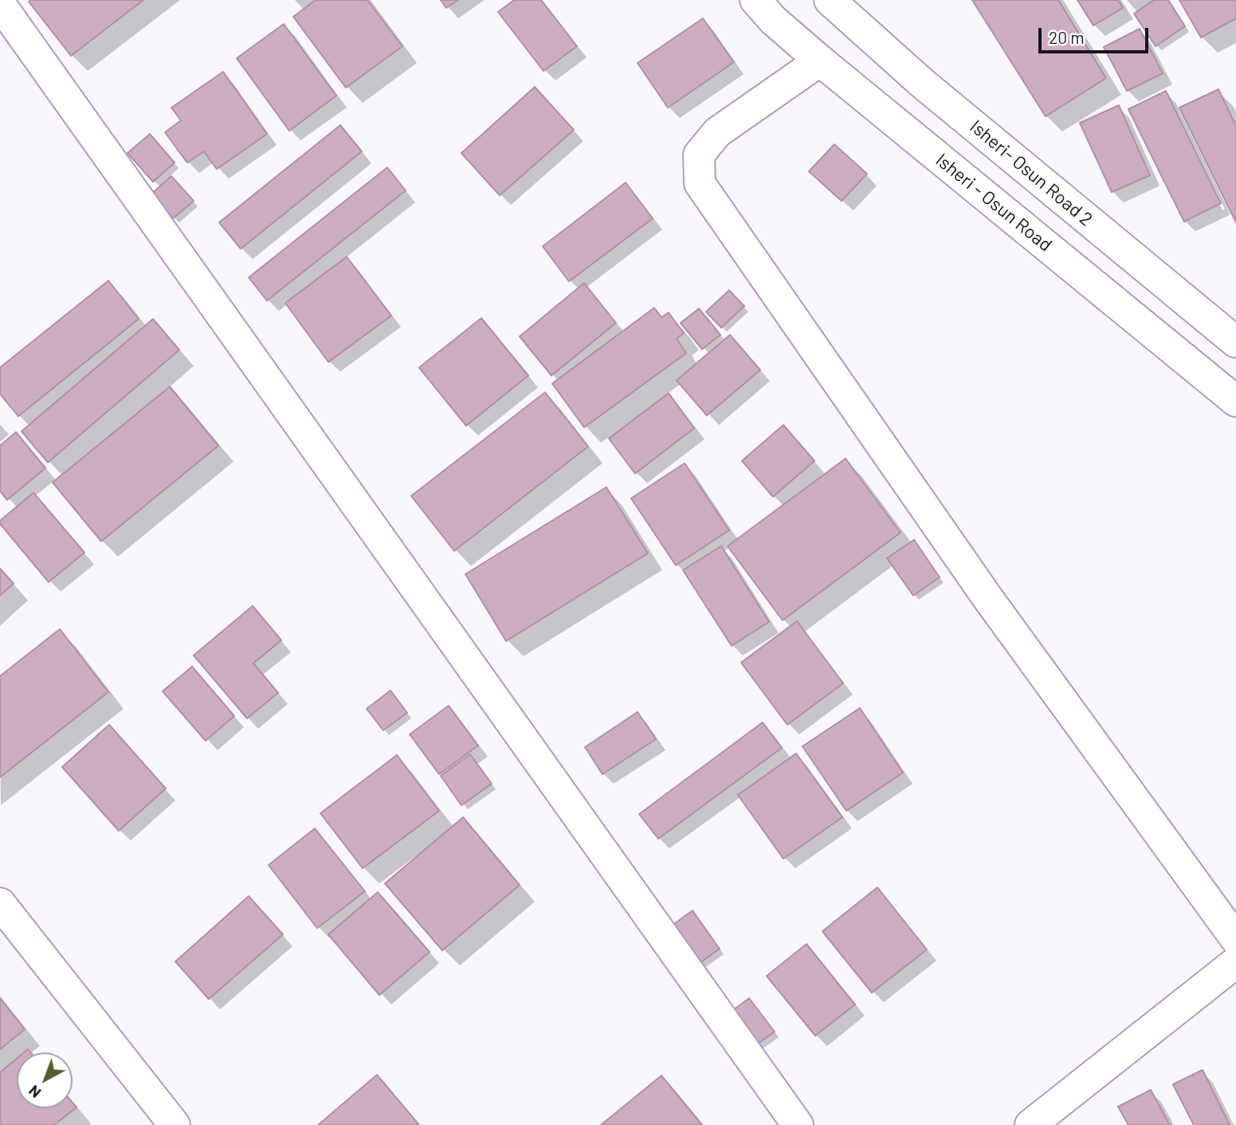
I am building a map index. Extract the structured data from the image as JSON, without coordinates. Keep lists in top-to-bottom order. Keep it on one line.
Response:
{"streets":{"street":["Isheri- Osun Road 2","Isheri - Osun Road"]},"scale_bar":"20 m","north":"bottom left"}
